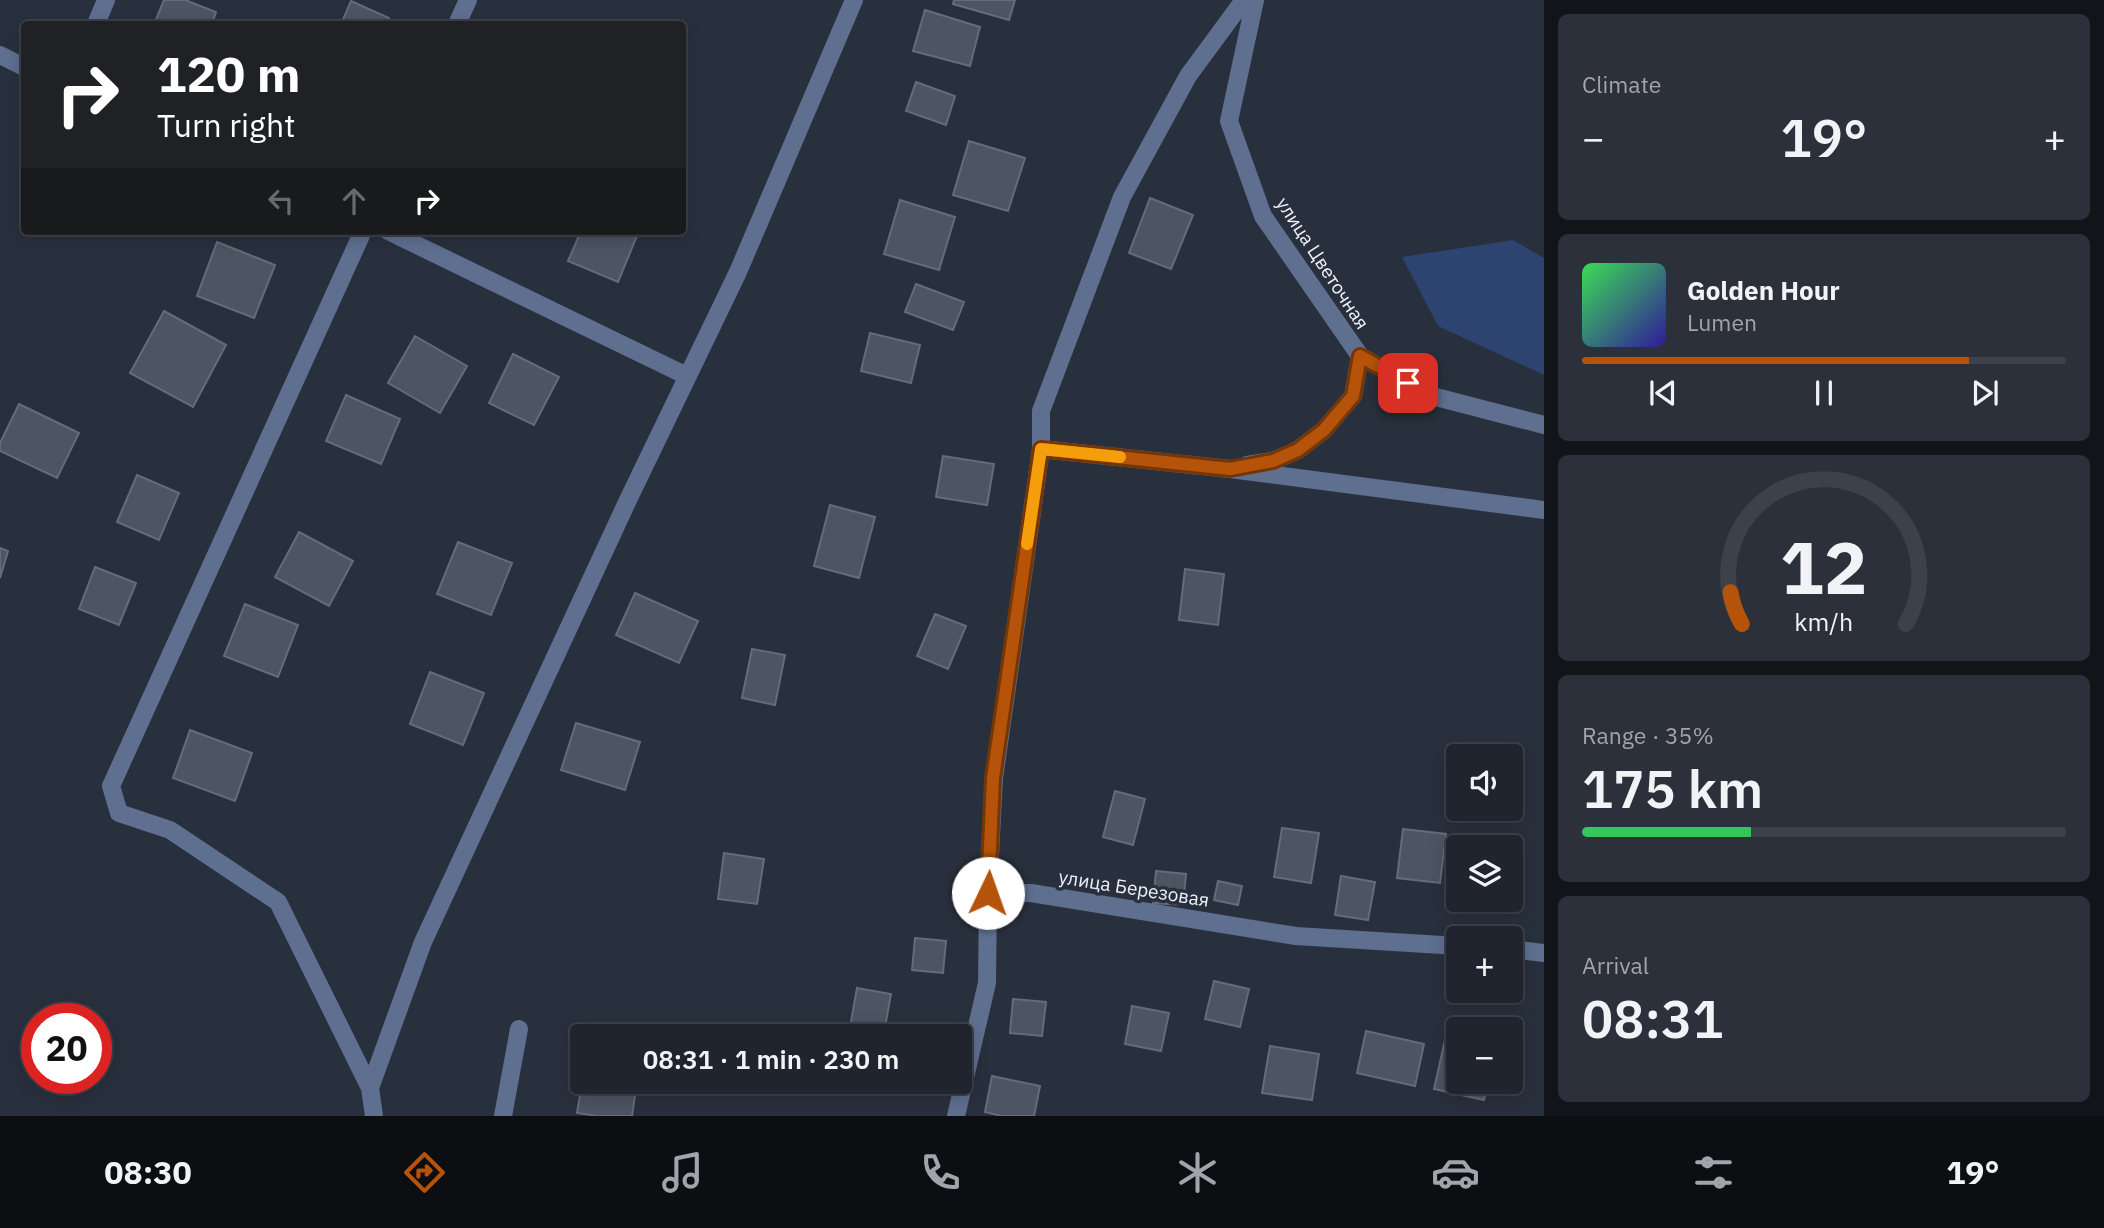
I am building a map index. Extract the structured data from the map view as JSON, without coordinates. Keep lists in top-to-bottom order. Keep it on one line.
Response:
{"streets":{"street":["улица Цветочная","улица Березовая"]},"page":{"tile":["Climate",["Range · 35%","175 km"],["Arrival","08:31"]],"turn":["120 m","Turn right"],"heat":["−","19°","+"],"song":["Golden Hour","Lumen"],"map_buttons":["+","−"],"limit":"20","trip":"08:31 · 1 min · 230 m","tabs":["08:30","19°"],"gauge":["12","km/h"]}}
